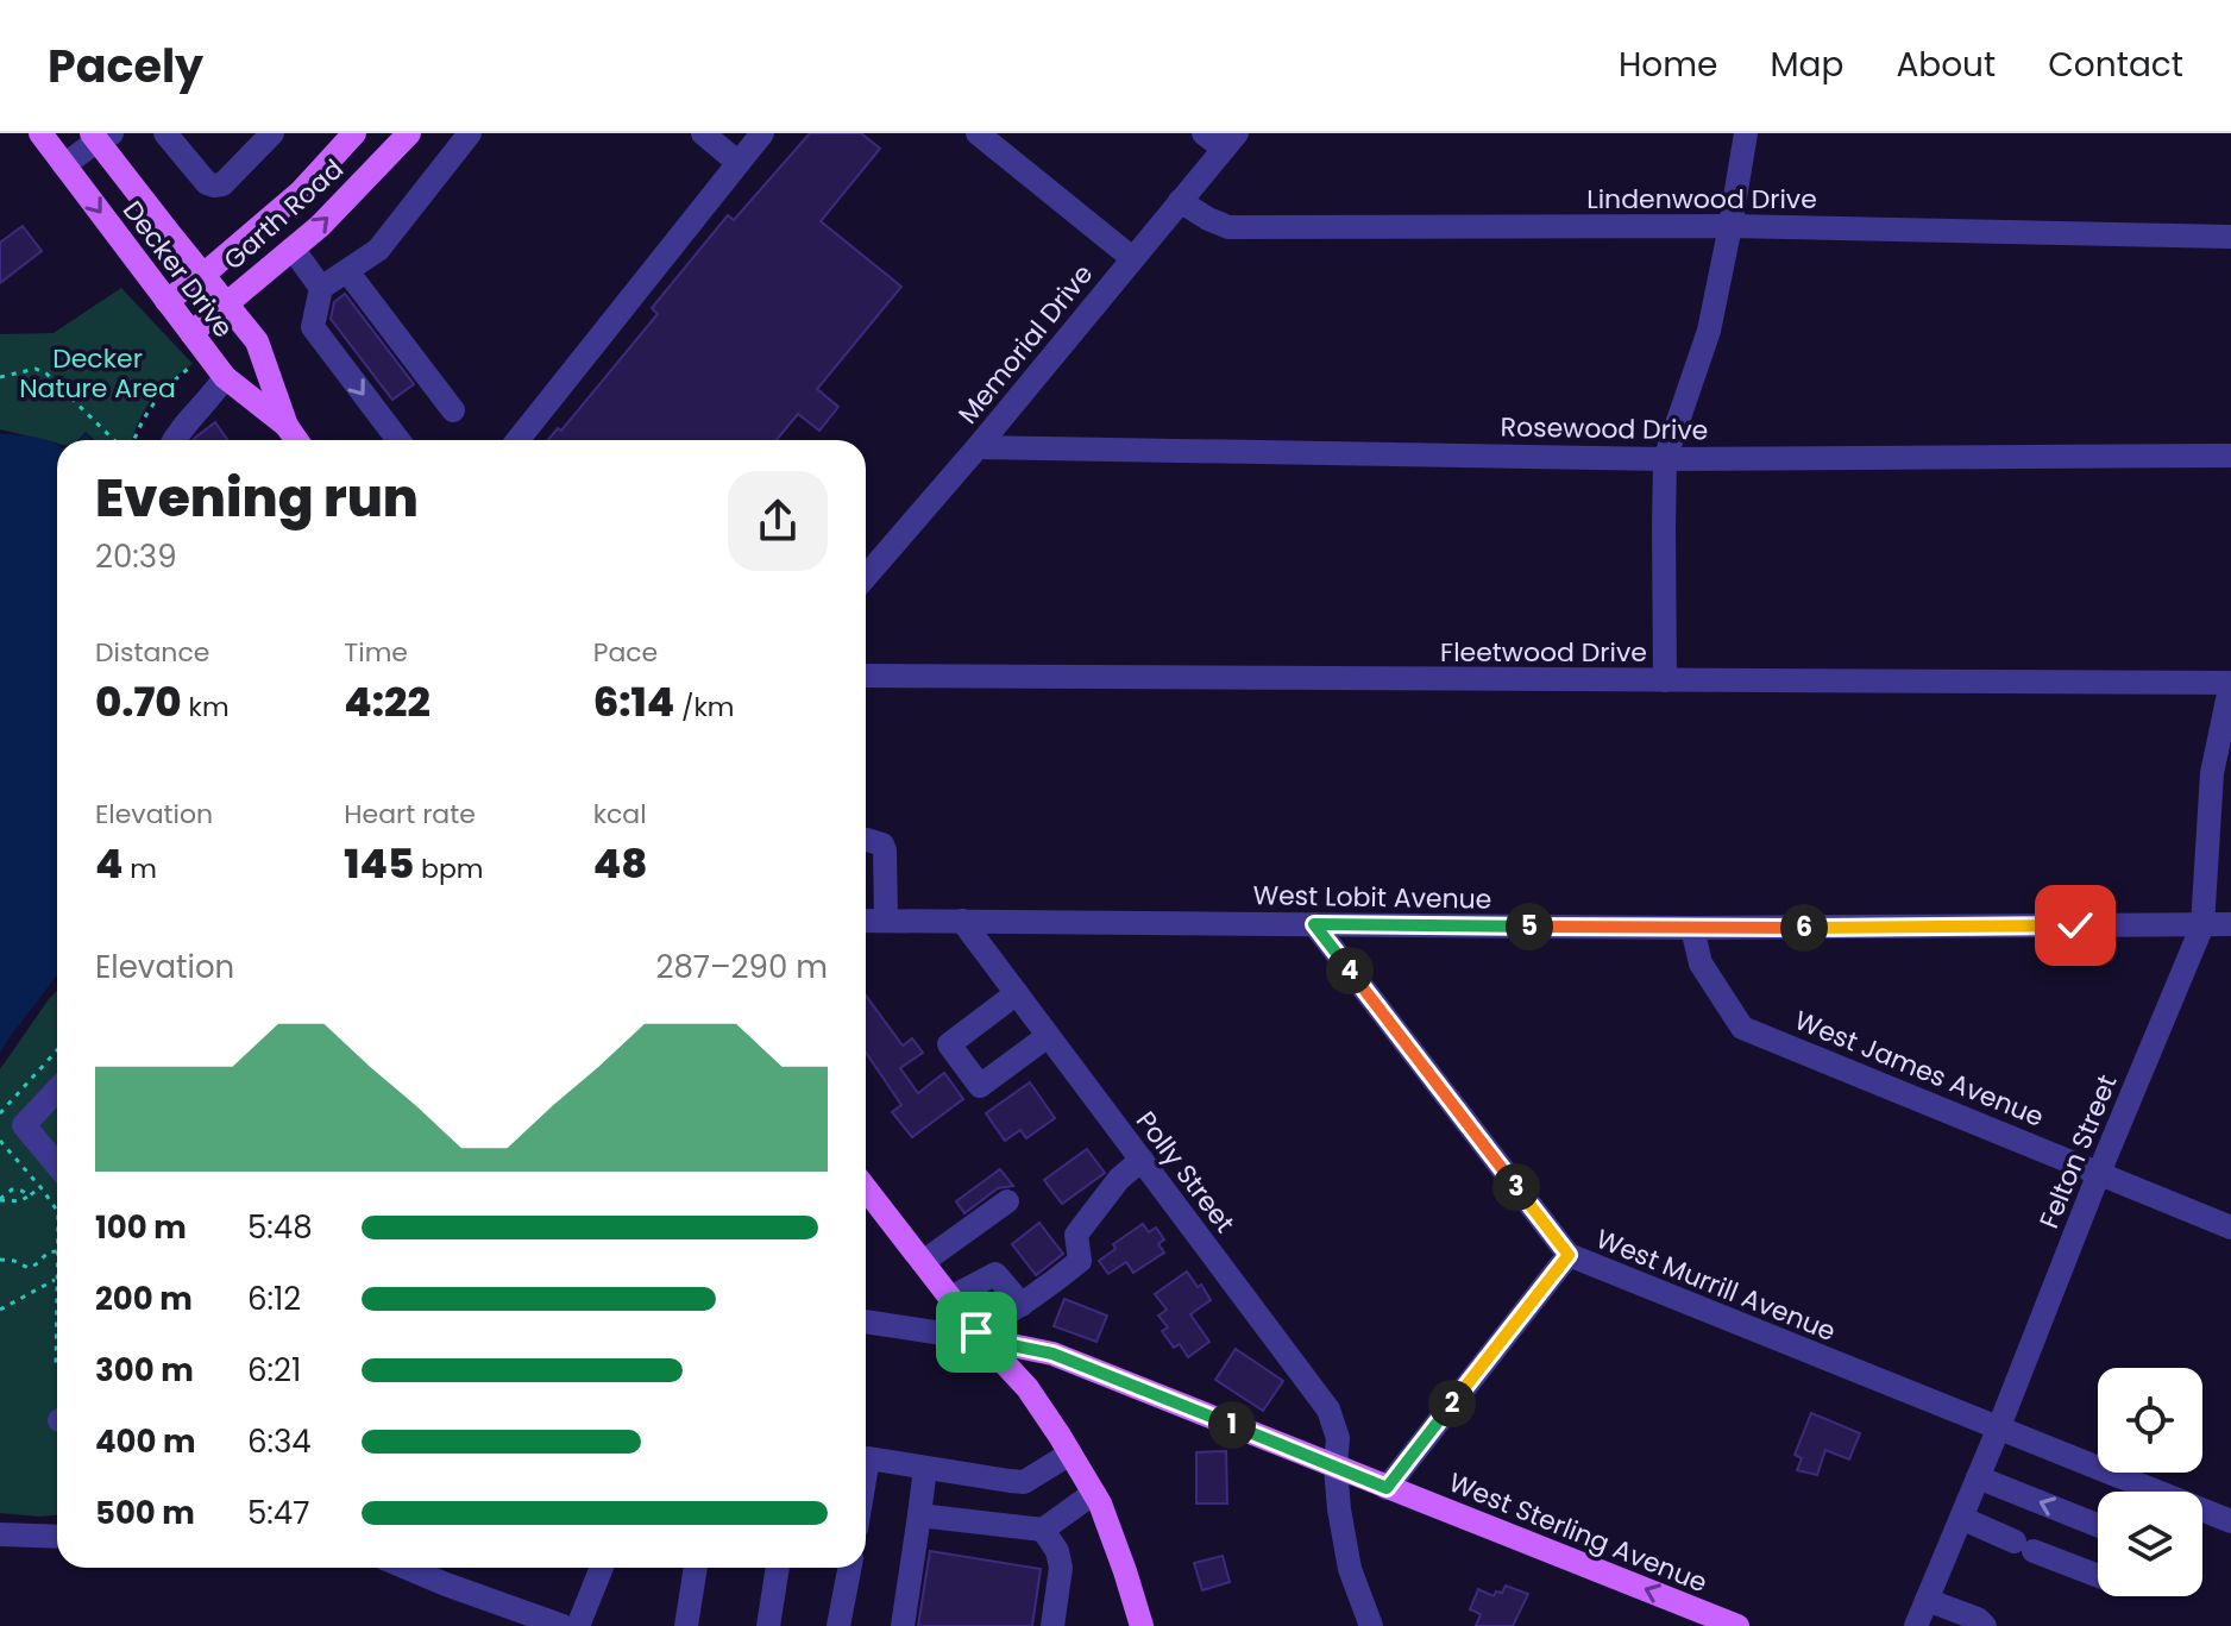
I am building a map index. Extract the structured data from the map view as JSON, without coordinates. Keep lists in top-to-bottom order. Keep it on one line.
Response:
{"streets":{"main road":["Garth Road","Decker Drive","West Sterling Avenue"],"street":["Lindenwood Drive","Memorial Drive","Rosewood Drive","Fleetwood Drive","West Lobit Avenue","West James Avenue","Felton Street","Polly Street","West Murrill Avenue"]},"crossings":[["Lindenwood Drive","Memorial Drive"],["Garth Road","Decker Drive"],["Memorial Drive","Rosewood Drive"],["Fleetwood Drive","Felton Street"],["West Lobit Avenue","West James Avenue"],["West Lobit Avenue","Felton Street"],["West Lobit Avenue","Polly Street"],["West Lobit Avenue","West Murrill Avenue"],["West James Avenue","Felton Street"],["Felton Street","West Murrill Avenue"],["Polly Street","West Sterling Avenue"]],"one_way":["West Sterling Avenue"],"parks":["Decker Nature Area"],"page":{"header":"Pacely","nav":["Home","Map","About","Contact"],"heading":["Evening run","20:39"],"stats":[["Distance","0.70 km"],["Time","4:22"],["Pace","6:14 /km"],["Elevation","4 m"],["Heart rate","145 bpm"],["kcal","48"]],"pins":["5","6","4","3","2","1"],"chart":["Elevation","287–290 m"],"list":[{"name":"100 m","note":"5:48"},{"name":"200 m","note":"6:12"},{"name":"300 m","note":"6:21"},{"name":"400 m","note":"6:34"},{"name":"500 m","note":"5:47"}]}}
